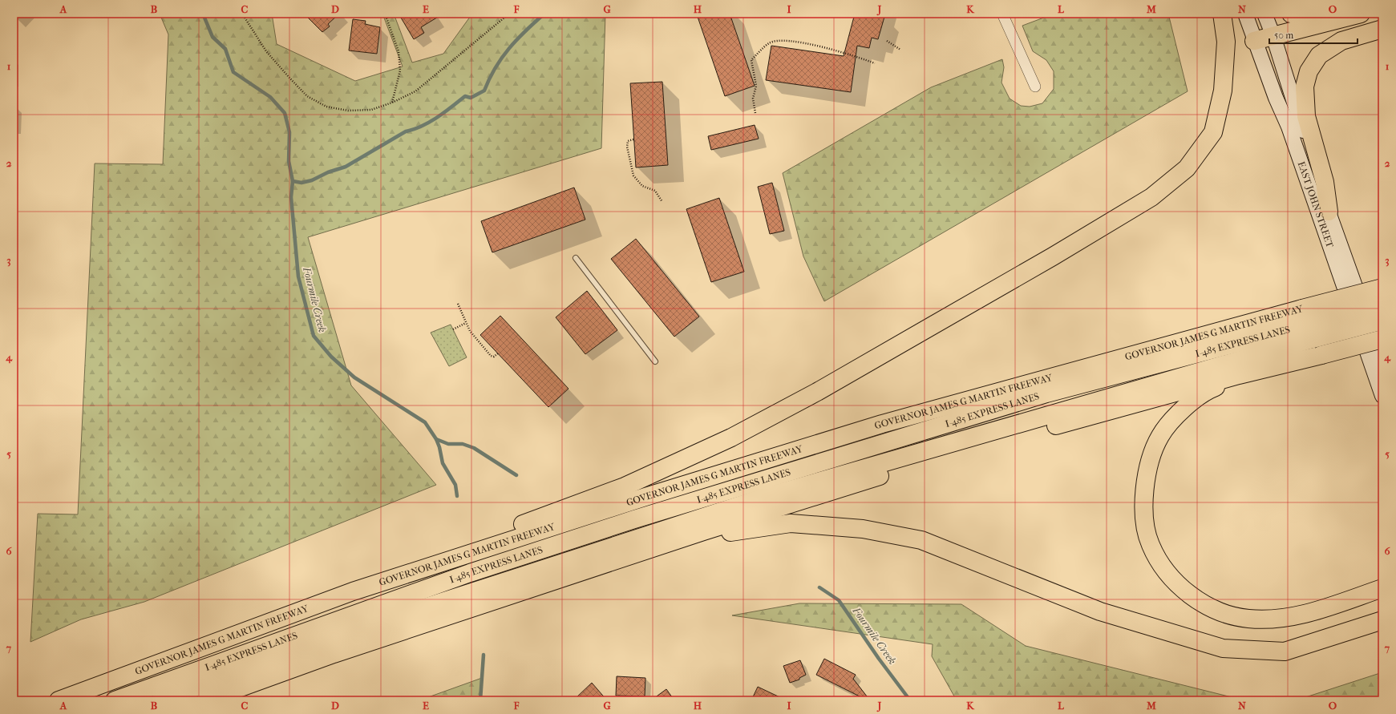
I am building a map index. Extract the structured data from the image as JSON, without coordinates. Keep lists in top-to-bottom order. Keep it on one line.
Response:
{"streets":{"highway":["GOVERNOR JAMES G MARTIN FREEWAY","I-485 EXPRESS LANES"],"main road":["EAST JOHN STREET"]},"crossings":[["GOVERNOR JAMES G MARTIN FREEWAY","I-485 EXPRESS LANES"]],"water":["Fourmile Creek"],"scale_bar":"50 m","grid":{"columns":["A","B","C","D","E","F","G","H","I","J","K","L","M","N","O"],"rows":["1","2","3","4","5","6","7"]}}
